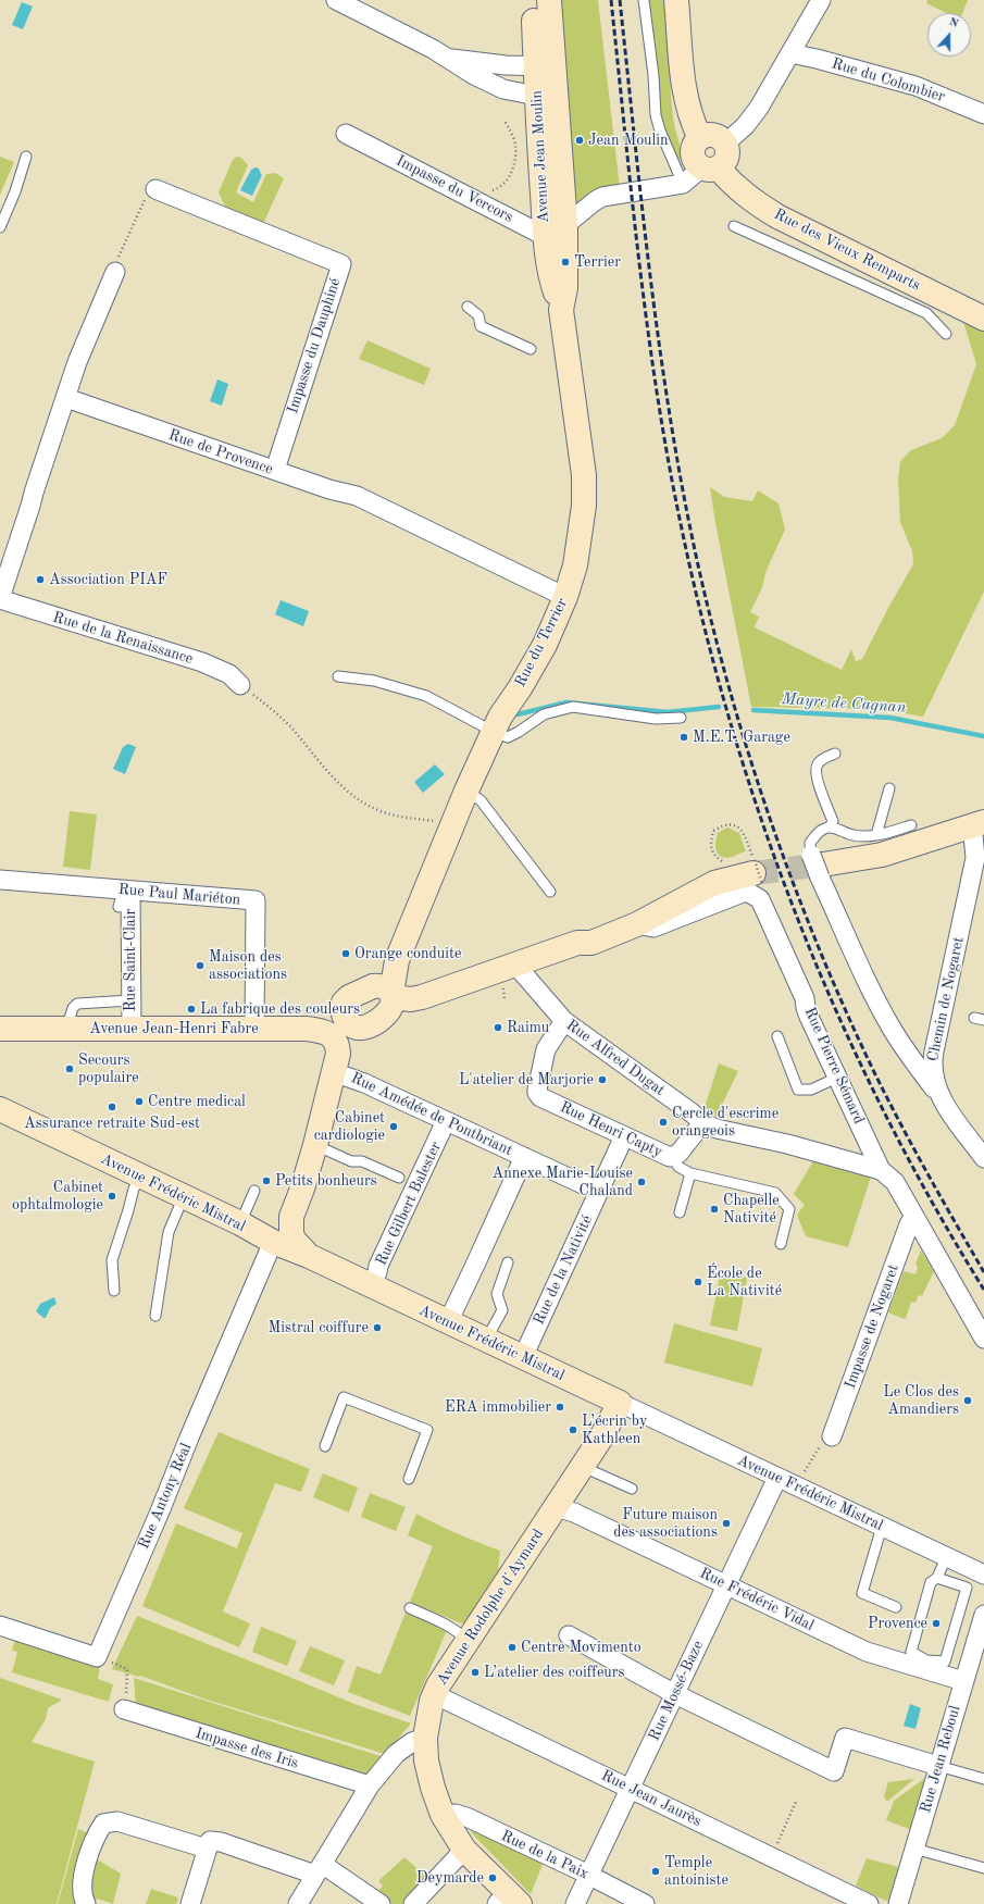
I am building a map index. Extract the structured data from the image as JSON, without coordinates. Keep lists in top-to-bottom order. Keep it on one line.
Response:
{"streets":{"main road":["Avenue Jean Moulin","Rue des Vieux Remparts","Rue du Terrier","Avenue Jean-Henri Fabre","Avenue Frédéric Mistral","Avenue Rodolphe d'Aymard"],"street":["Rue du Colombier","Impasse du Vercors","Impasse du Dauphiné","Rue de Provence","Rue de la Renaissance","Rue Paul Mariéton","Rue Saint-Clair","Chemin de Nogaret","Rue Alfred Dugat","Rue Pierre Sémard","Rue Amédée de Pontbriant","Rue Henri Capty","Rue Gilbert Balester","Rue de la Nativité","Impasse de Nogaret","Rue Antony Réal","Rue Frédéric Vidal","Rue Mossé-Baze","Impasse des Iris","Rue Jean Reboul","Rue Jean Jaurès","Rue de la Paix"]},"crossings":[["Avenue Jean Moulin","Impasse du Vercors"],["Avenue Jean Moulin","Rue du Terrier"],["Impasse du Vercors","Rue du Terrier"],["Impasse du Dauphiné","Rue de Provence"],["Rue de Provence","Rue du Terrier"],["Rue Paul Mariéton","Rue Saint-Clair"],["Rue Paul Mariéton","Avenue Jean-Henri Fabre"],["Rue Saint-Clair","Avenue Jean-Henri Fabre"],["Avenue Jean-Henri Fabre","Rue Amédée de Pontbriant"],["Rue Alfred Dugat","Rue Pierre Sémard"],["Rue Alfred Dugat","Rue Henri Capty"],["Rue Pierre Sémard","Impasse de Nogaret"],["Rue Amédée de Pontbriant","Rue Gilbert Balester"],["Rue Amédée de Pontbriant","Rue de la Nativité"],["Rue Henri Capty","Rue de la Nativité"],["Avenue Frédéric Mistral","Rue Gilbert Balester"],["Avenue Frédéric Mistral","Rue de la Nativité"],["Avenue Frédéric Mistral","Rue Antony Réal"],["Avenue Frédéric Mistral","Avenue Rodolphe d'Aymard"],["Avenue Frédéric Mistral","Rue Mossé-Baze"],["Rue Frédéric Vidal","Avenue Rodolphe d'Aymard"],["Rue Frédéric Vidal","Rue Mossé-Baze"],["Rue Frédéric Vidal","Rue Jean Reboul"],["Avenue Rodolphe d'Aymard","Rue Jean Jaurès"],["Avenue Rodolphe d'Aymard","Rue de la Paix"],["Rue Mossé-Baze","Rue Jean Jaurès"],["Rue Mossé-Baze","Rue de la Paix"]],"water":["Mayre de Cagnan"],"places":["Jean Moulin","Terrier","Association PIAF","M.E.T. Garage","Orange conduite","Maison des associations","La fabrique des couleurs","Raimu","Secours populaire","L'atelier de Marjorie","Centre medical","Assurance retraite Sud-est","Cercle d'escrime orangeois","Cabinet cardiologie","Petits bonheurs","Annexe Marie-Louise Chaland","Cabinet ophtalmologie","Chapelle Nativité","École de La Nativité","Mistral coiffure","Le Clos des Amandiers","ERA immobilier","L’écrin by Kathleen","Future maison des associations","Provence","Centre Movimento","L’atelier des coiffeurs","Temple antoiniste","Deymarde"],"north":"top"}
